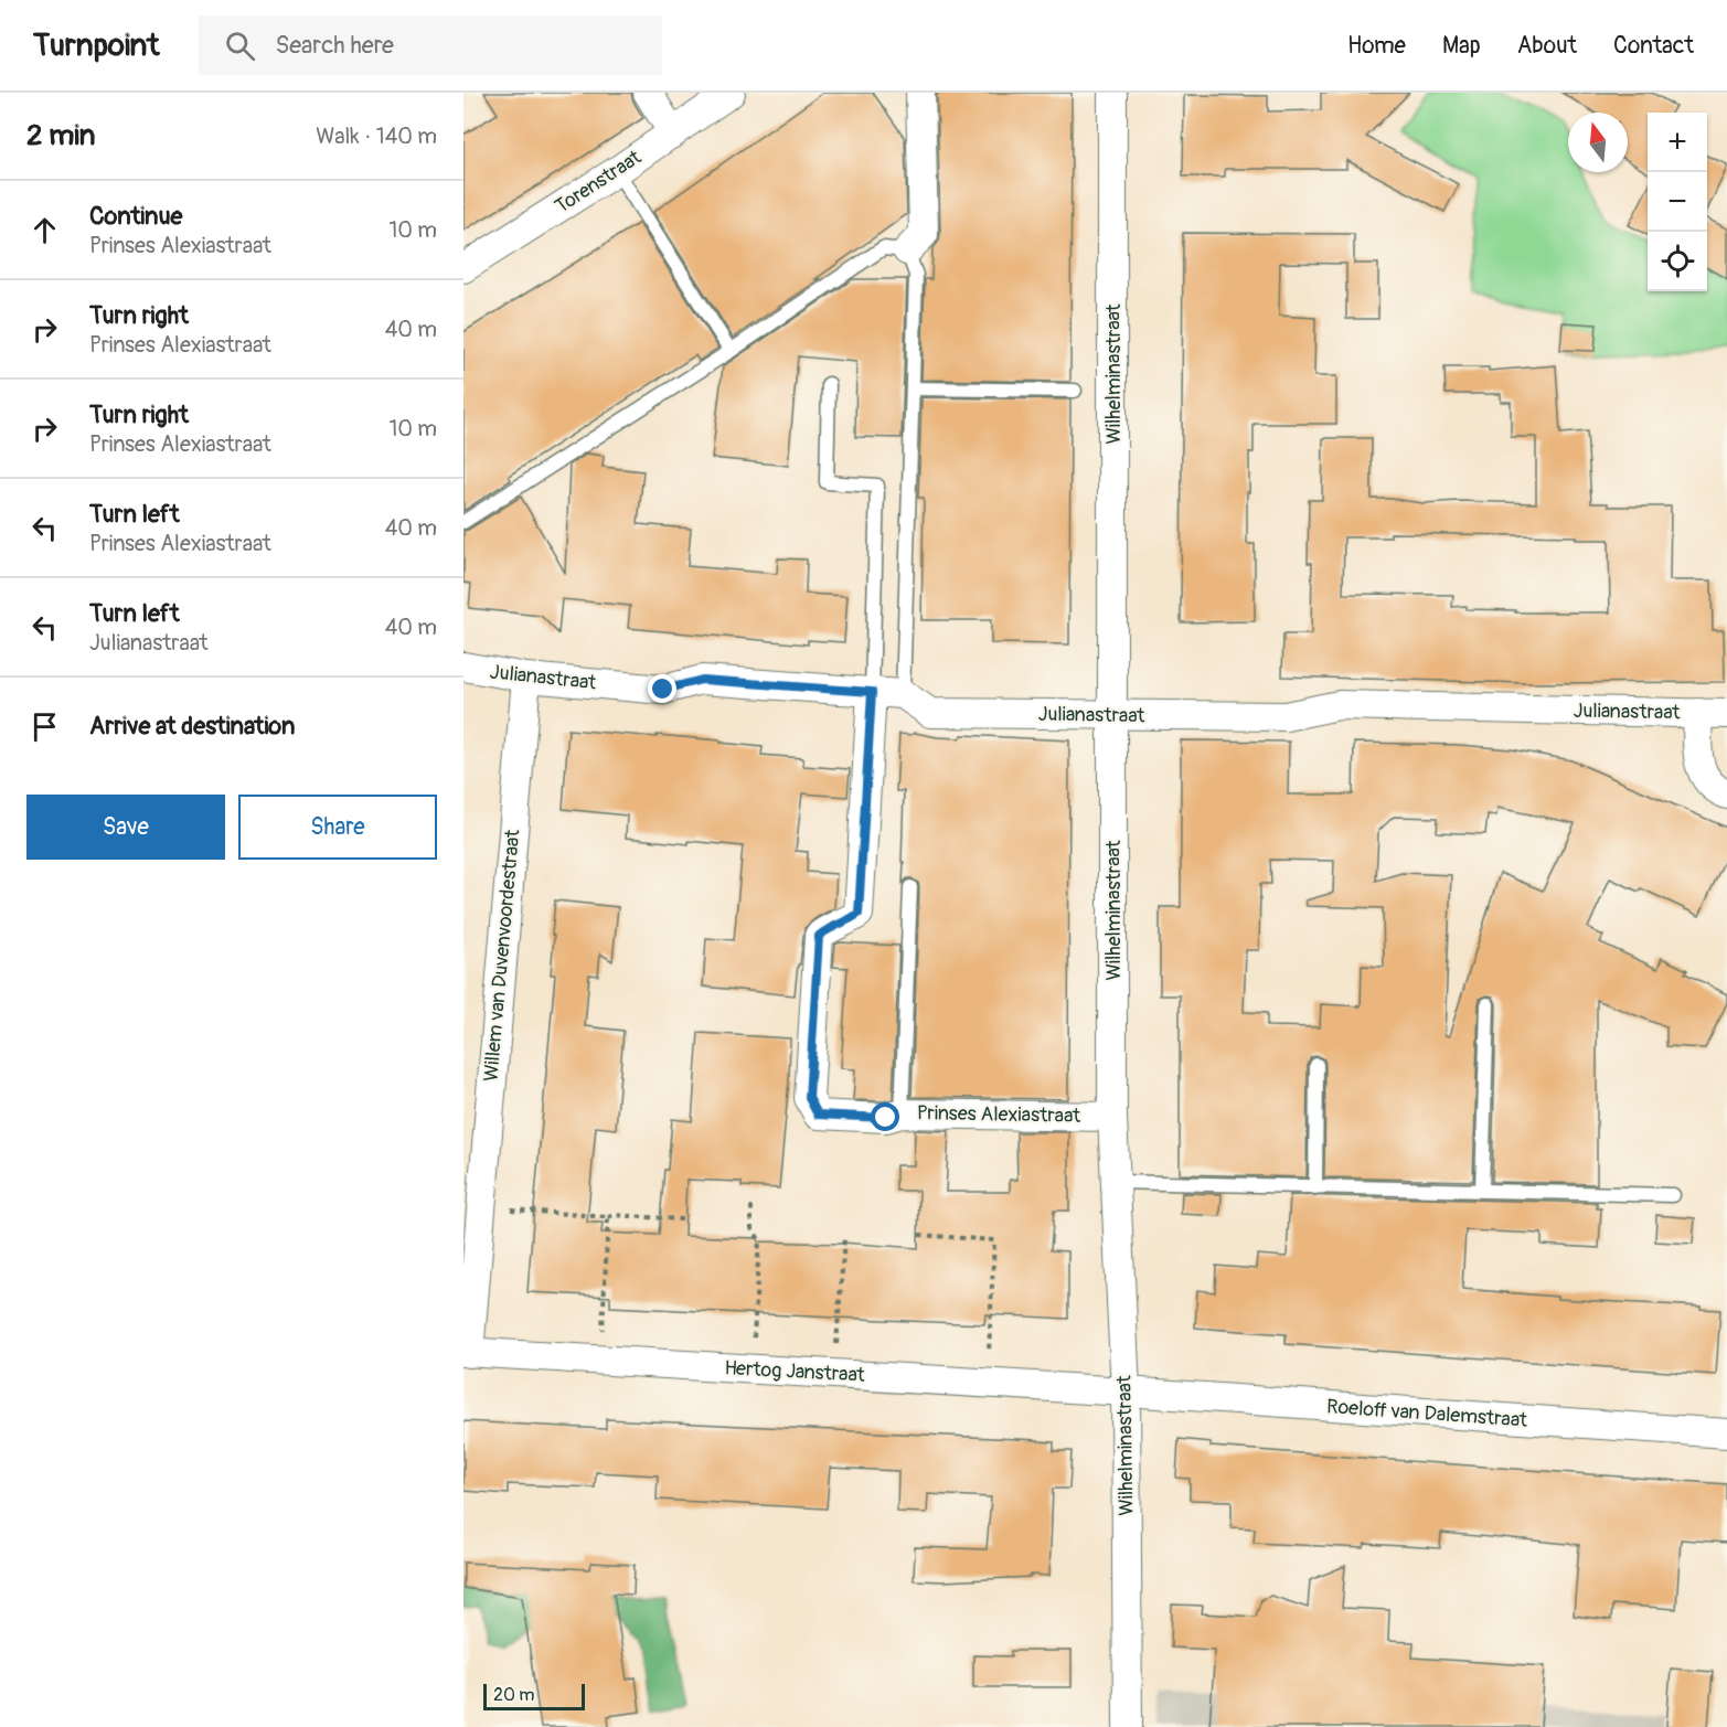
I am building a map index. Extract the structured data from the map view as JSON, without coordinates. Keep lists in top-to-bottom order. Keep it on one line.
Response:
{"streets":{"street":["Torenstraat","Wilhelminastraat","Julianastraat","Willem van Duvenvoordestraat","Prinses Alexiastraat","Hertog Janstraat","Roeloff van Dalemstraat"]},"crossings":[["Wilhelminastraat","Julianastraat"],["Wilhelminastraat","Prinses Alexiastraat"],["Wilhelminastraat","Hertog Janstraat"],["Wilhelminastraat","Roeloff van Dalemstraat"],["Julianastraat","Willem van Duvenvoordestraat"],["Julianastraat","Prinses Alexiastraat"],["Willem van Duvenvoordestraat","Hertog Janstraat"],["Hertog Janstraat","Roeloff van Dalemstraat"]],"scale_bar":"20 m","north":"top","page":{"header":"Turnpoint","search":"Search here","nav":["Home","Map","About","Contact"],"heading":["2 min","Walk · 140 m"],"map_buttons":["+","−"],"list":[["Continue","Prinses Alexiastraat","10 m"],["Turn right","Prinses Alexiastraat","40 m"],["Turn right","Prinses Alexiastraat","10 m"],["Turn left","Prinses Alexiastraat","40 m"],["Turn left","Julianastraat","40 m"],"Arrive at destination"],"buttons":["Save","Share"],"scale":"20 m"}}
